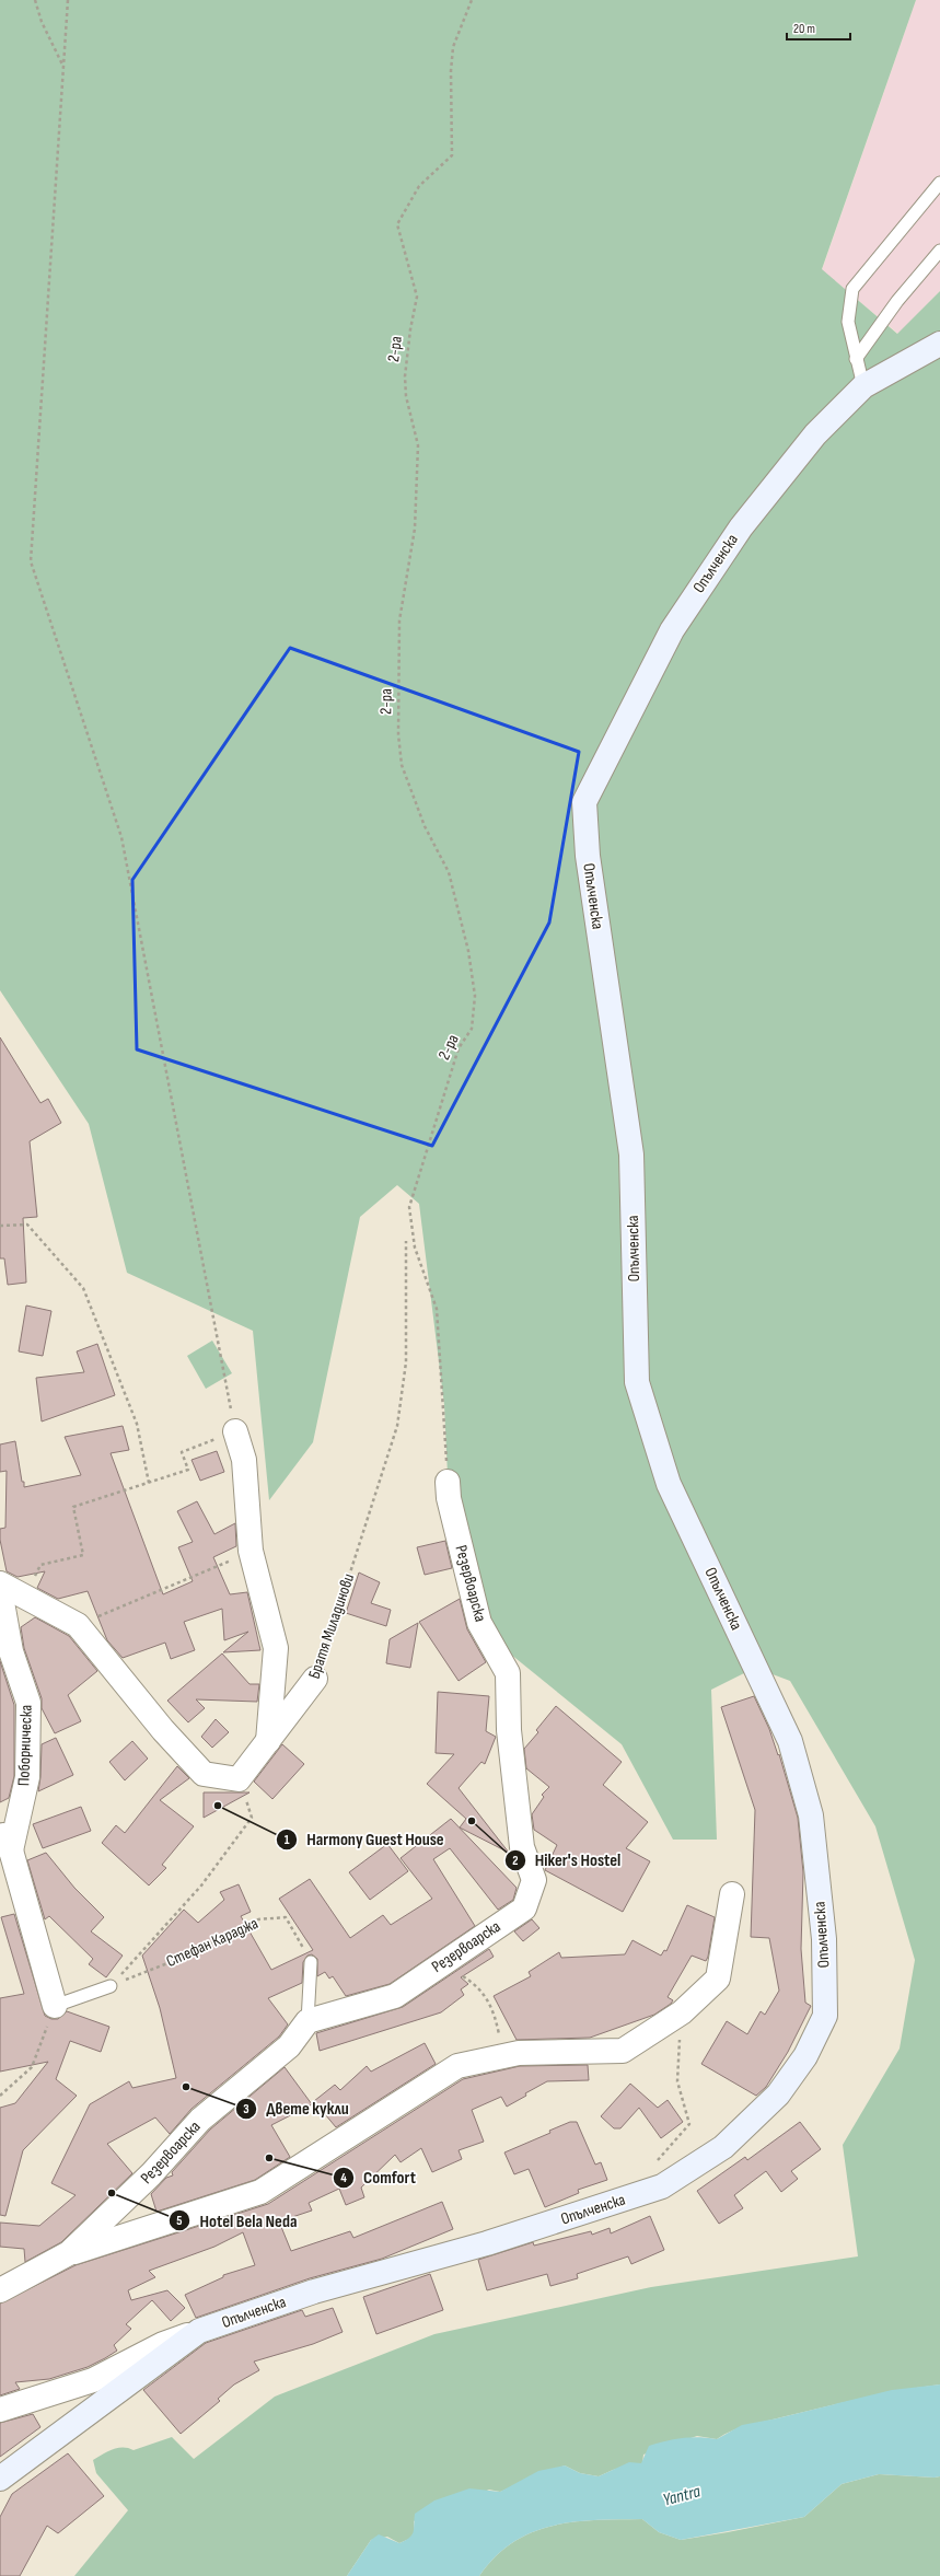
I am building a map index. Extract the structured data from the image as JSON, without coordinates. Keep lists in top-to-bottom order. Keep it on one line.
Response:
{"streets":{"street":["Опълченска","Резервоарска","Братя Миладинови","Поборническа"],"path":["2-ра","Стефан Караджа"]},"crossings":[["2-ра","Резервоарска"]],"water":["Yantra"],"places":["Harmony Guest House","Hiker's Hostel","Двете кукли","Comfort","Hotel Bela Neda"],"scale_bar":"20 m"}
